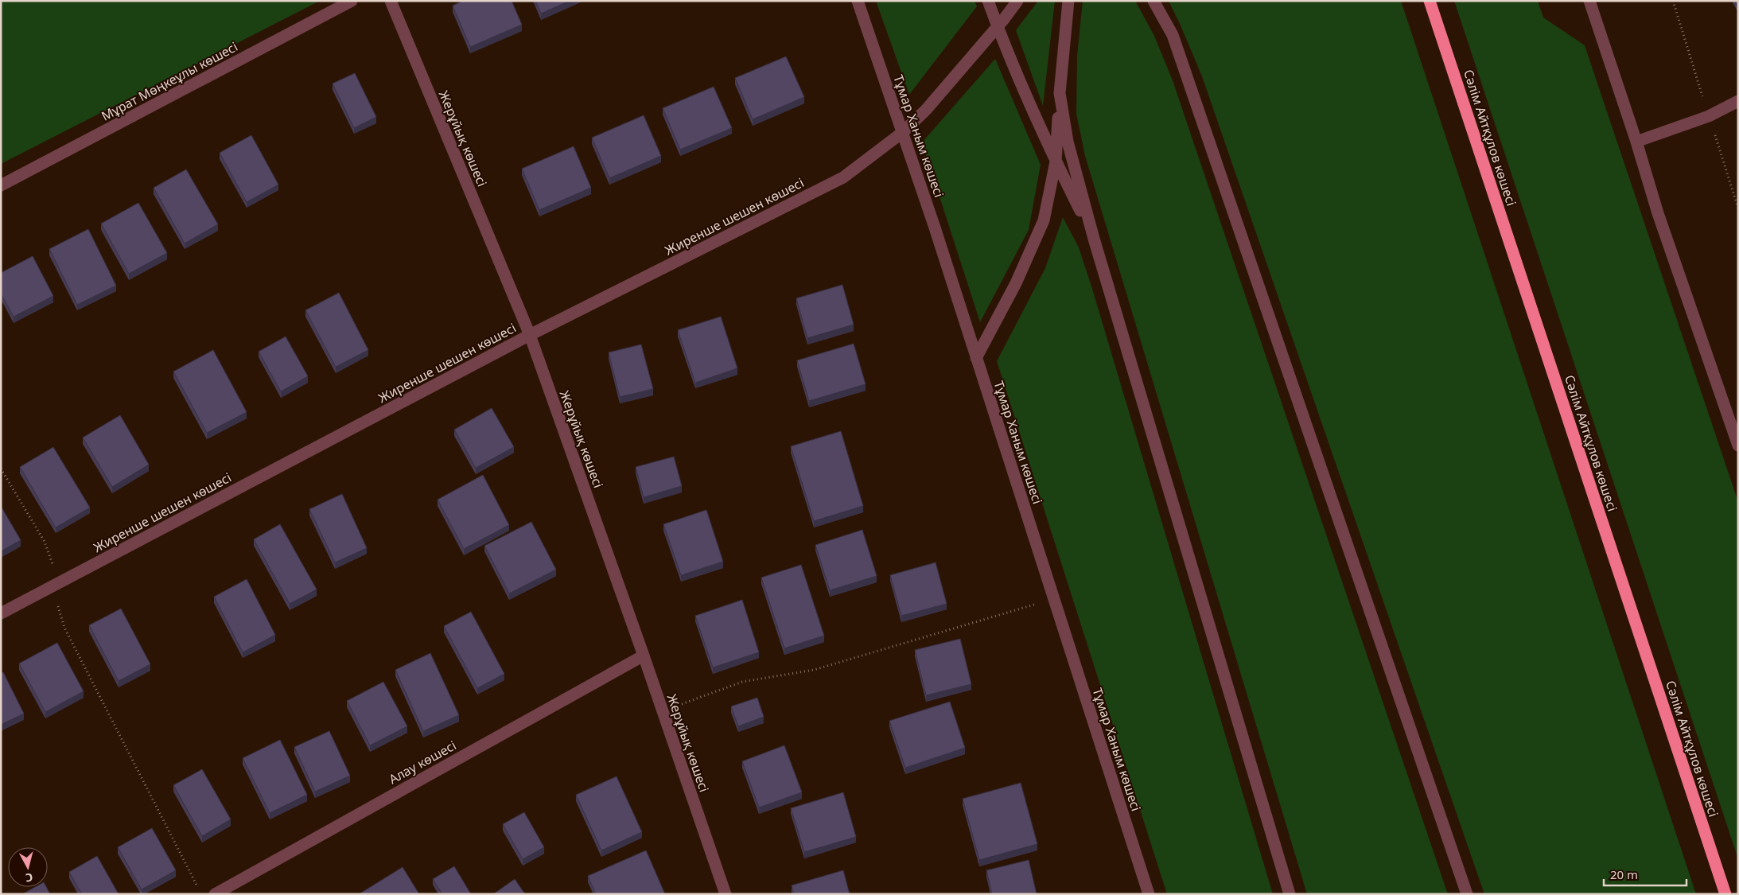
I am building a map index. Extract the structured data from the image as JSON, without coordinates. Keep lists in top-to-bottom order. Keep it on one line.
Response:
{"streets":{"highway":["Сәлім Айтқұлов көшесі"],"street":["Мұрат Мөңкеұлы көшесі","Тұмар Ханым көшесі","Жерұйық көшесі","Жиренше шешен көшесі","Алау көшесі"]},"crossings":[["Тұмар Ханым көшесі","Жиренше шешен көшесі"],["Жерұйық көшесі","Жиренше шешен көшесі"],["Жерұйық көшесі","Алау көшесі"]],"scale_bar":"20 m","north":"bottom"}
